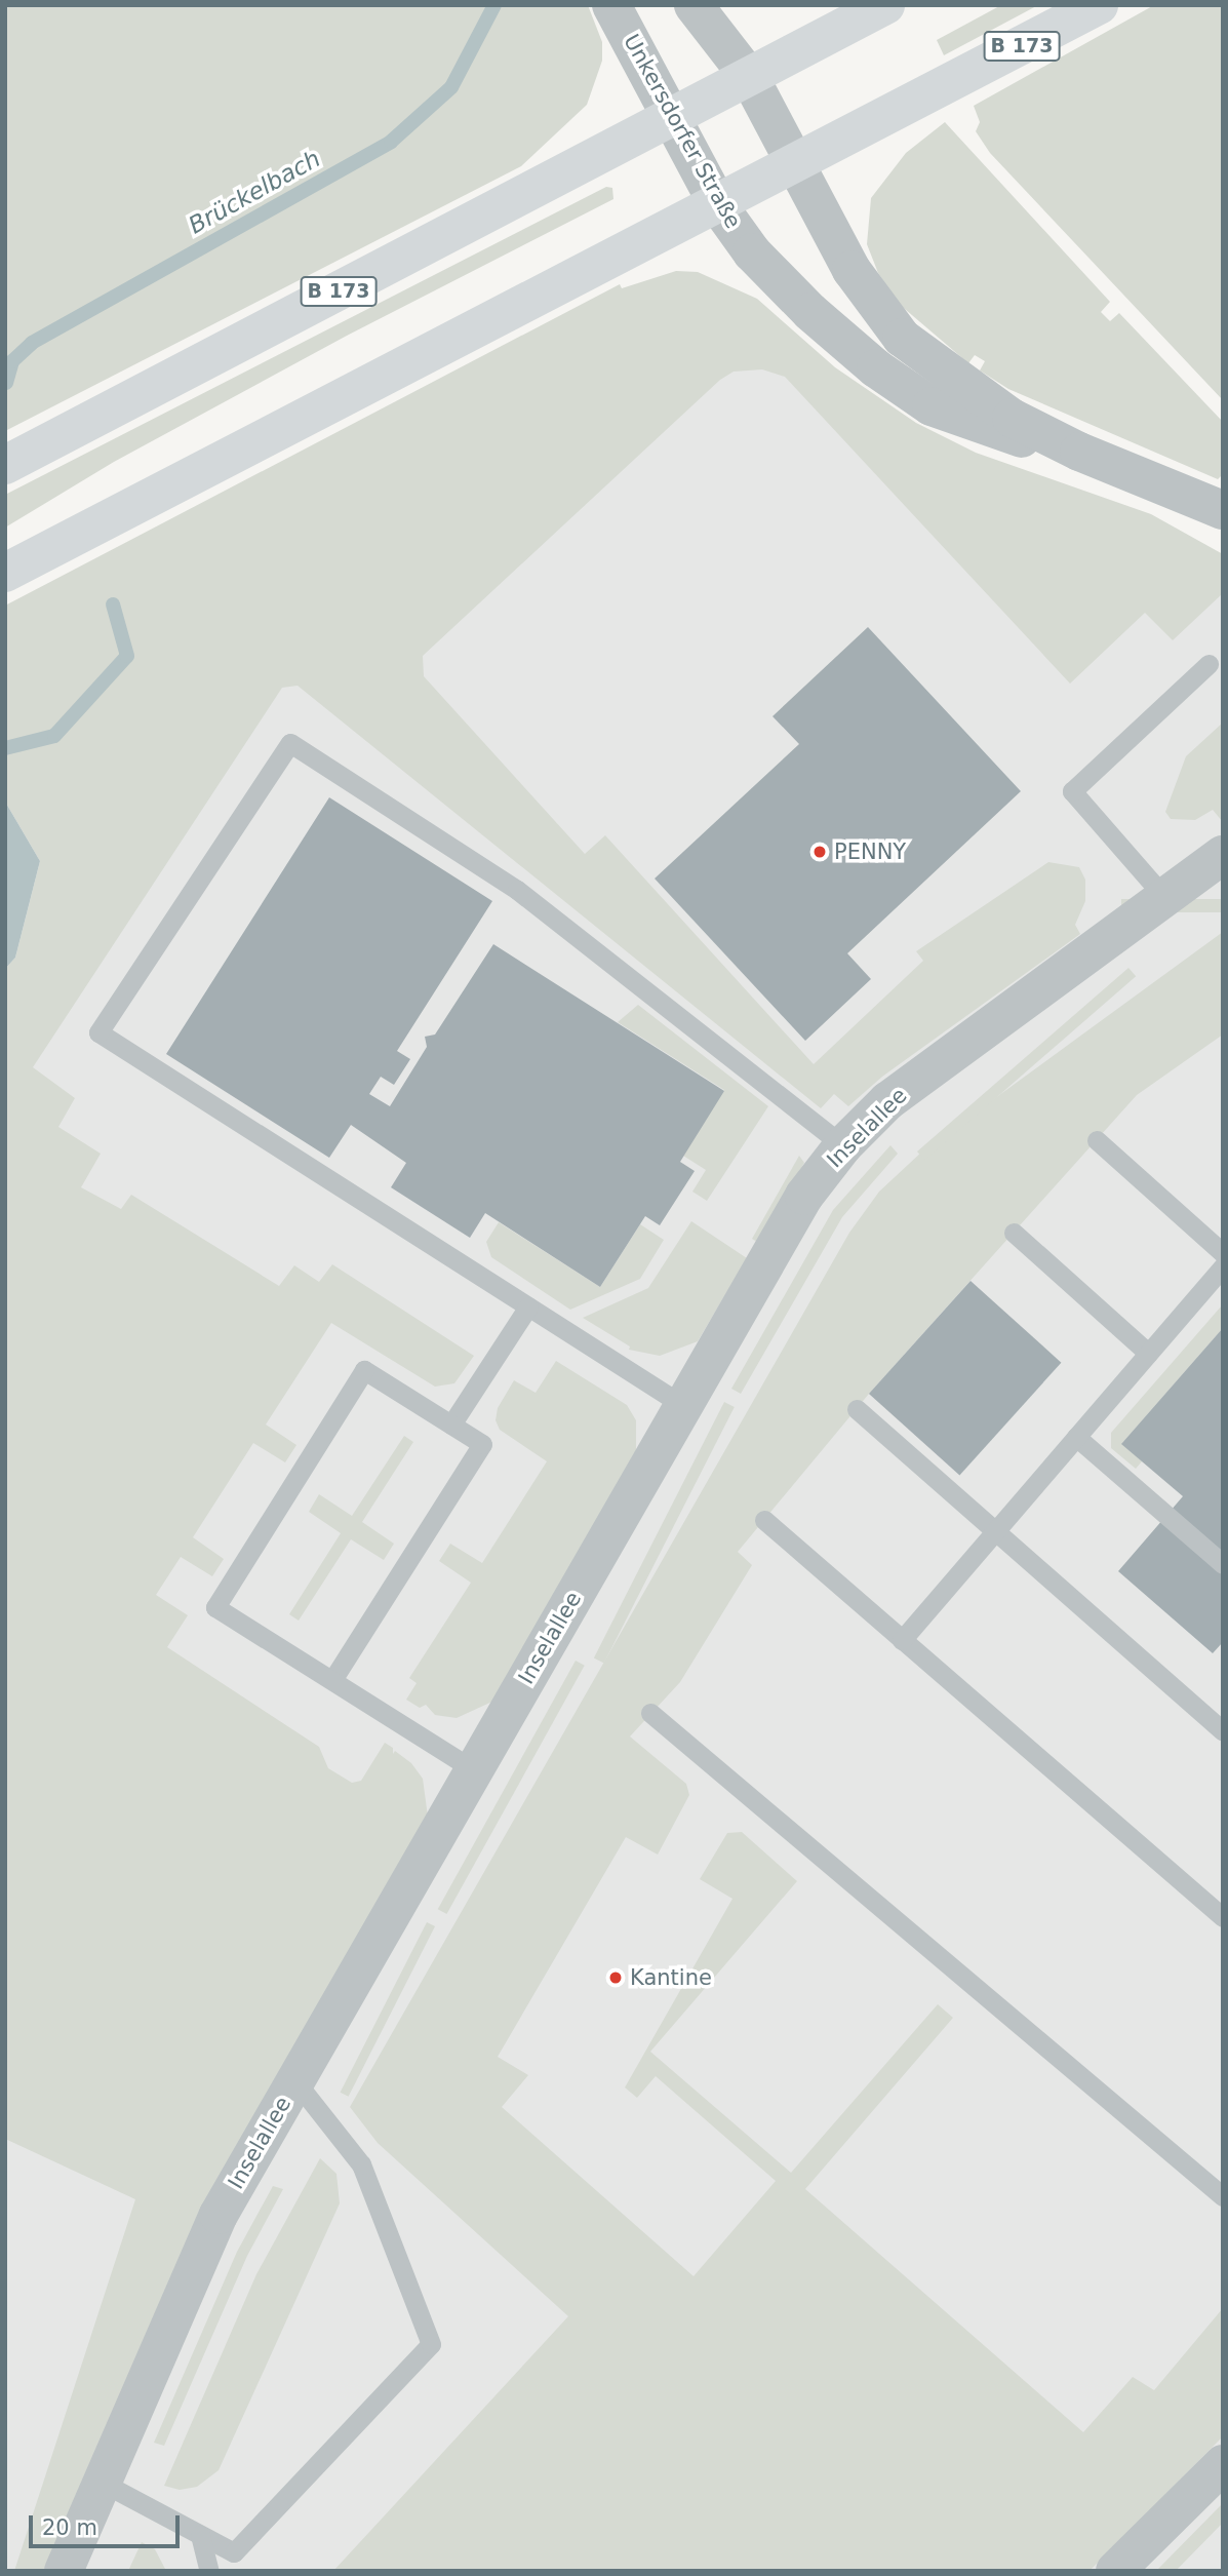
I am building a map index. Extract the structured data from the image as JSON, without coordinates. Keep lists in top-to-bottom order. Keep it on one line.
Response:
{"streets":{"main road":["B 173"],"street":["Unkersdorfer Straße","Inselallee"]},"crossings":[["B 173","Unkersdorfer Straße"]],"water":["Brückelbach"],"places":["PENNY","Kantine"],"scale_bar":"20 m"}
